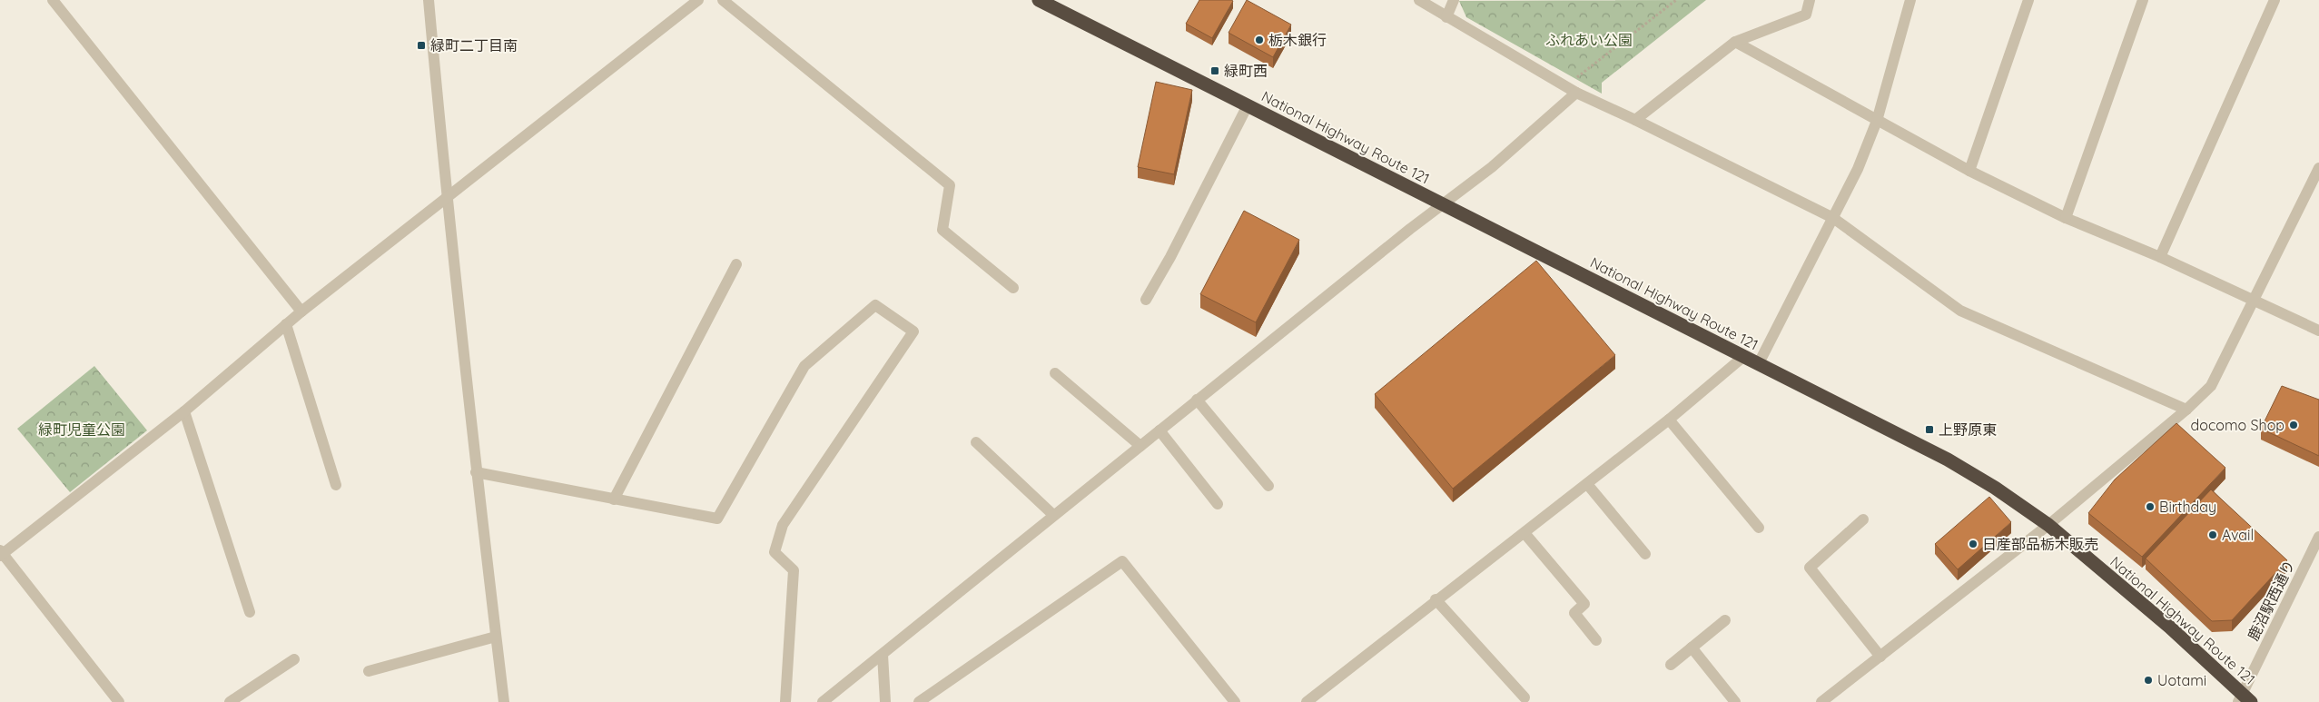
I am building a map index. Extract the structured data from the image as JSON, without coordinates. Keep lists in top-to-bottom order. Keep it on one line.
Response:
{"streets":{"highway":["National Highway Route 121"],"street":["鹿沼駅西通り"]},"crossings":[["National Highway Route 121","鹿沼駅西通り"]],"parks":["ふれあい公園","緑町児童公園"],"places":{"other":["栃木銀行","docomo Shop","Birthday","Avail","日産部品栃木販売","Uotami"],"transit":["緑町二丁目南","緑町西","上野原東"]}}
